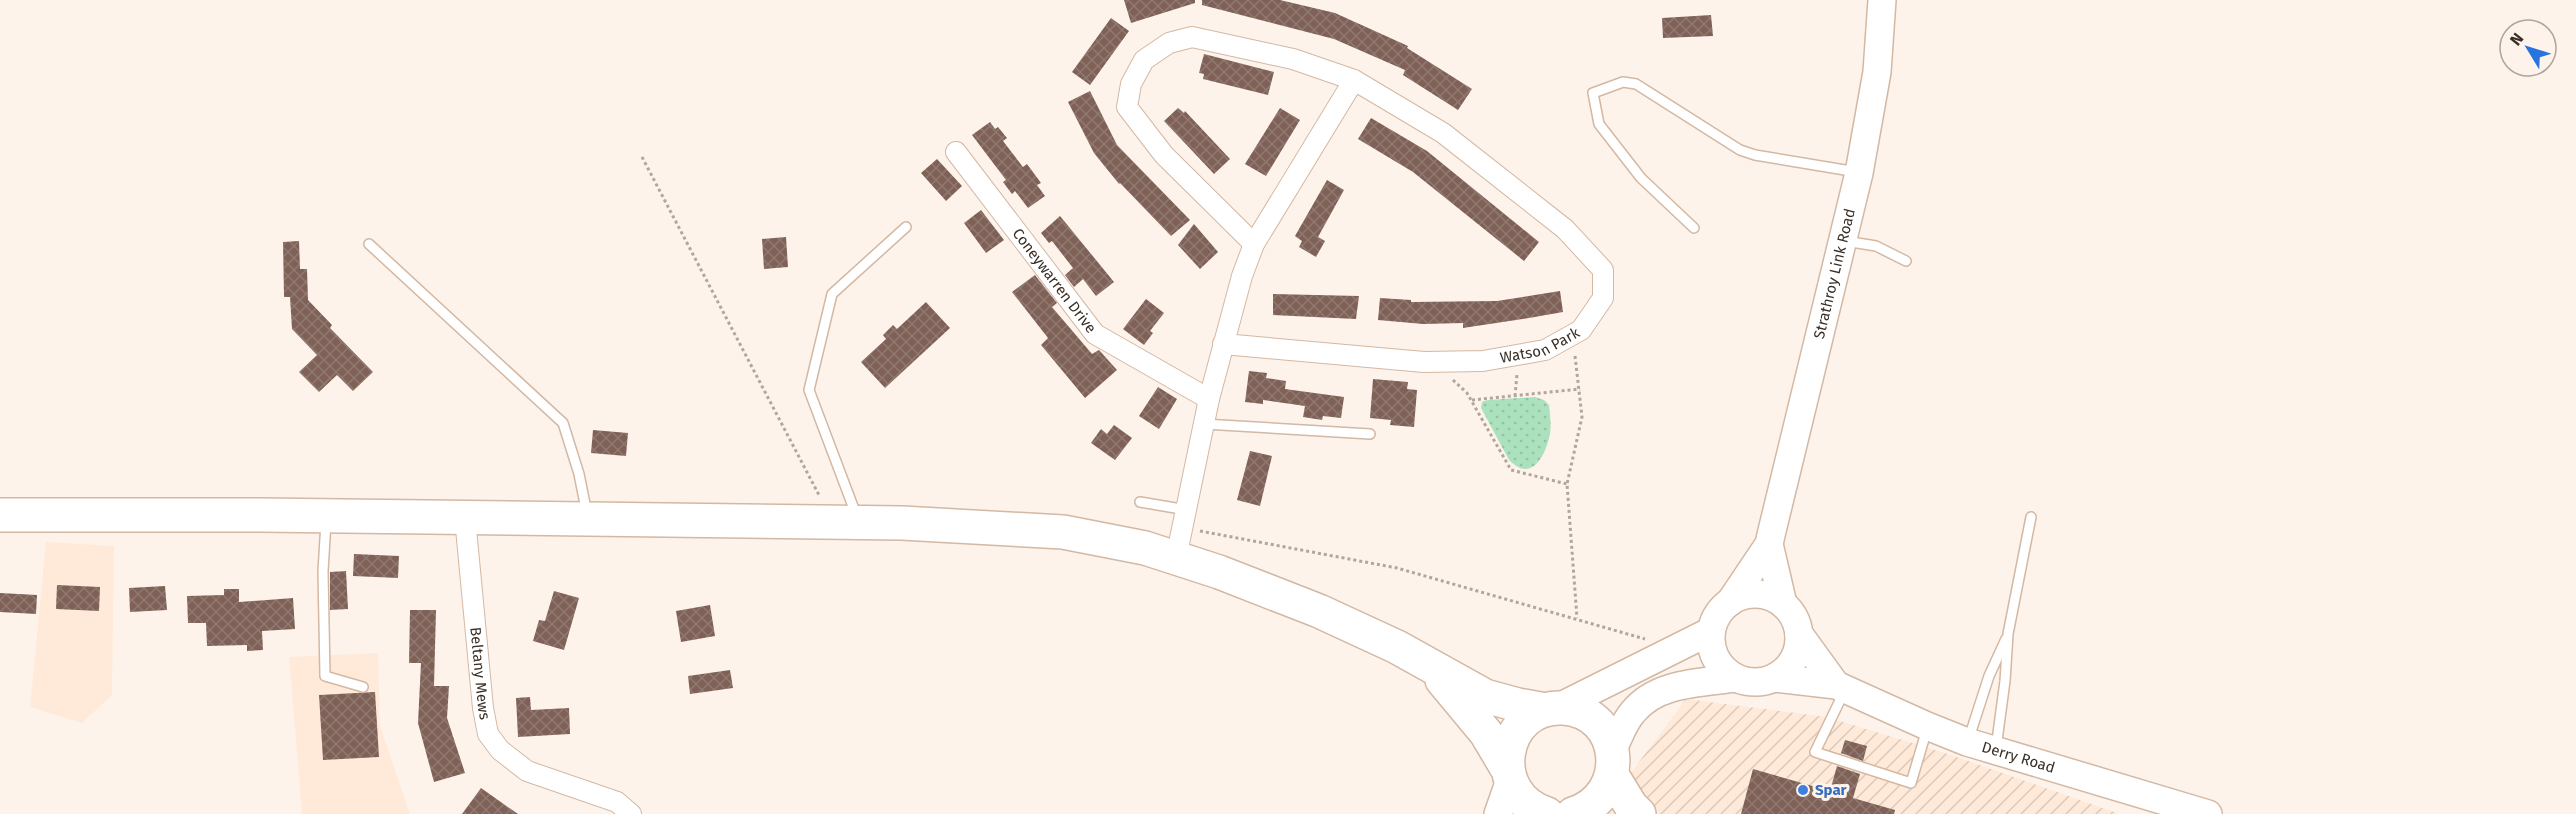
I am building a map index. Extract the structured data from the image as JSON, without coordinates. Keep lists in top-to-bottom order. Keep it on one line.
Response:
{"streets":{"main road":["Strathroy Link Road","Derry Road"],"street":["Coneywarren Drive","Watson Park","Beltany Mews"]},"crossings":[["Strathroy Link Road","Derry Road"]],"places":["Spar"],"north":"top left"}
